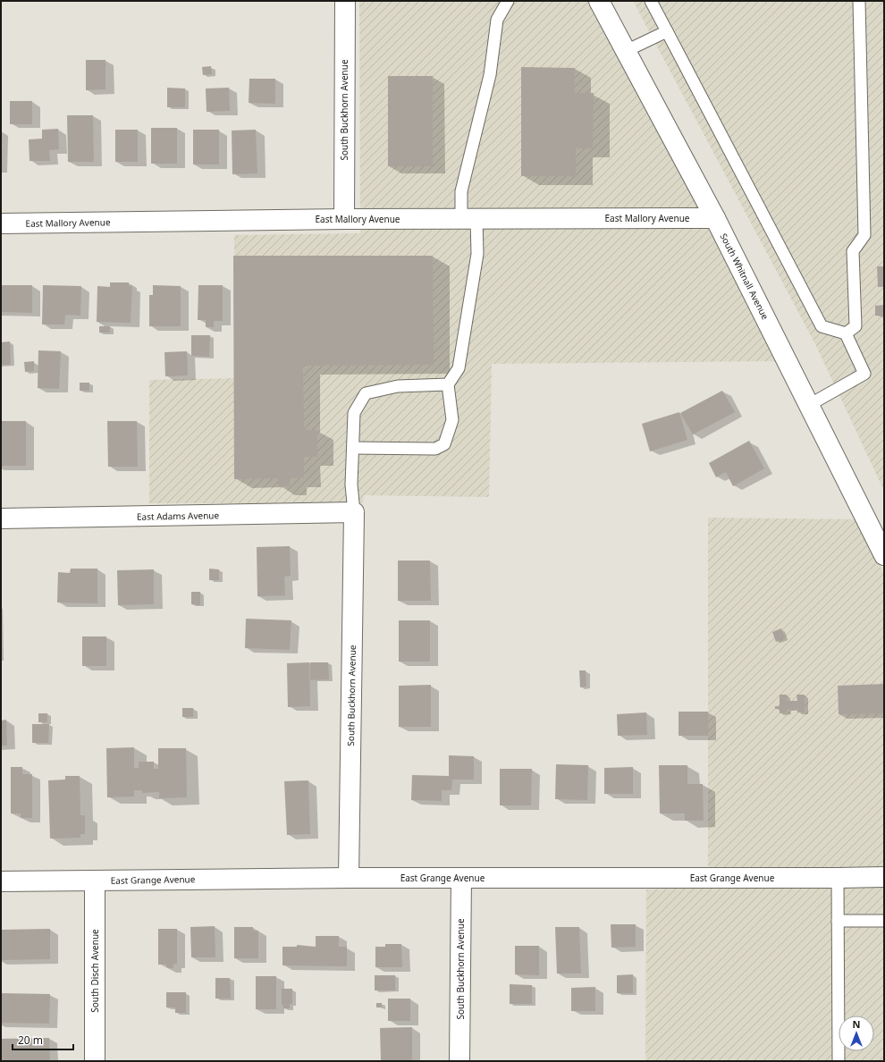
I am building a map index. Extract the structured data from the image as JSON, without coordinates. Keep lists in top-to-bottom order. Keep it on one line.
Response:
{"streets":{"street":["South Buckhorn Avenue","East Mallory Avenue","South Whitnall Avenue","East Adams Avenue","East Grange Avenue","South Disch Avenue"]},"crossings":[["South Buckhorn Avenue","East Mallory Avenue"],["South Buckhorn Avenue","East Adams Avenue"],["South Buckhorn Avenue","East Grange Avenue"],["East Mallory Avenue","South Whitnall Avenue"],["East Grange Avenue","South Disch Avenue"]],"scale_bar":"20 m","north":"top"}
